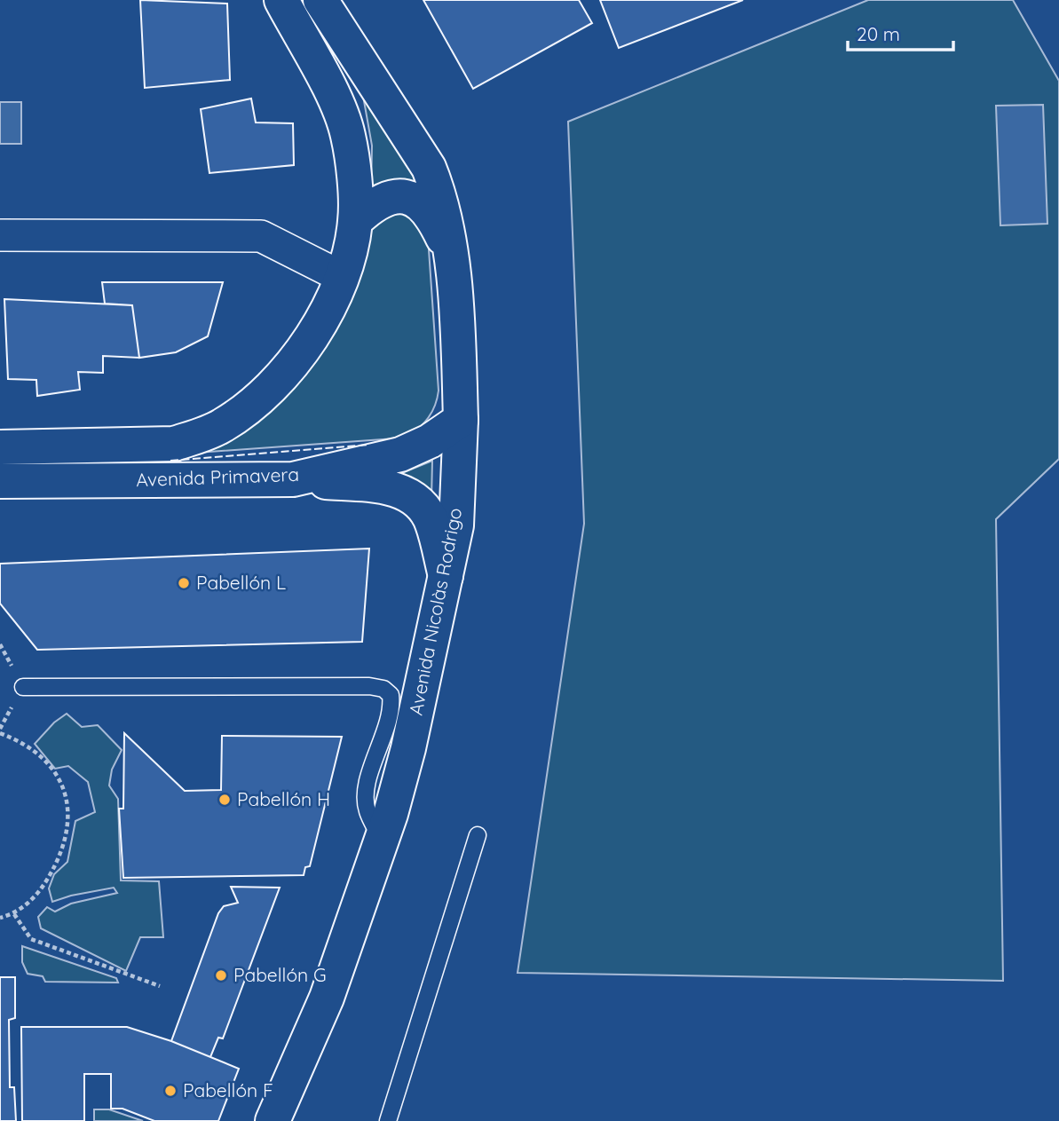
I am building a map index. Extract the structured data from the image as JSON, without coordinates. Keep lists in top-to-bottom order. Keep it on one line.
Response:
{"streets":{"main road":["Avenida Primavera","Avenida Nicolàs Rodrigo"]},"crossings":[["Avenida Primavera","Avenida Nicolàs Rodrigo"]],"places":["Pabellón L","Pabellón H","Pabellón G","Pabellón F"],"scale_bar":"20 m"}
